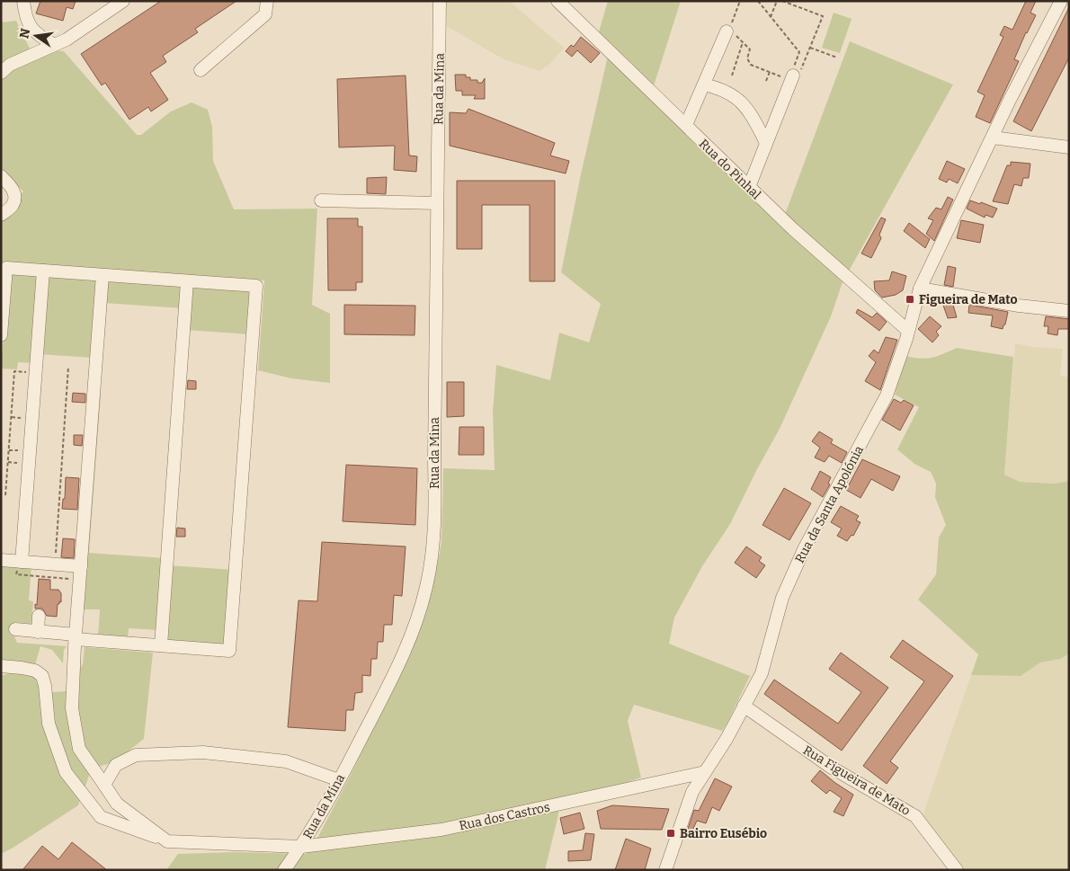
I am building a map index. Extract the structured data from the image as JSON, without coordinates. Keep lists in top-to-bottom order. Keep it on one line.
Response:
{"streets":{"street":["Rua da Mina","Rua do Pinhal","Rua da Santa Apolónia","Rua Figueira de Mato","Rua dos Castros"]},"crossings":[["Rua da Mina","Rua dos Castros"],["Rua do Pinhal","Rua da Santa Apolónia"],["Rua da Santa Apolónia","Rua Figueira de Mato"],["Rua da Santa Apolónia","Rua dos Castros"]],"places":{"transit":["Figueira de Mato","Bairro Eusébio"]},"north":"left"}
